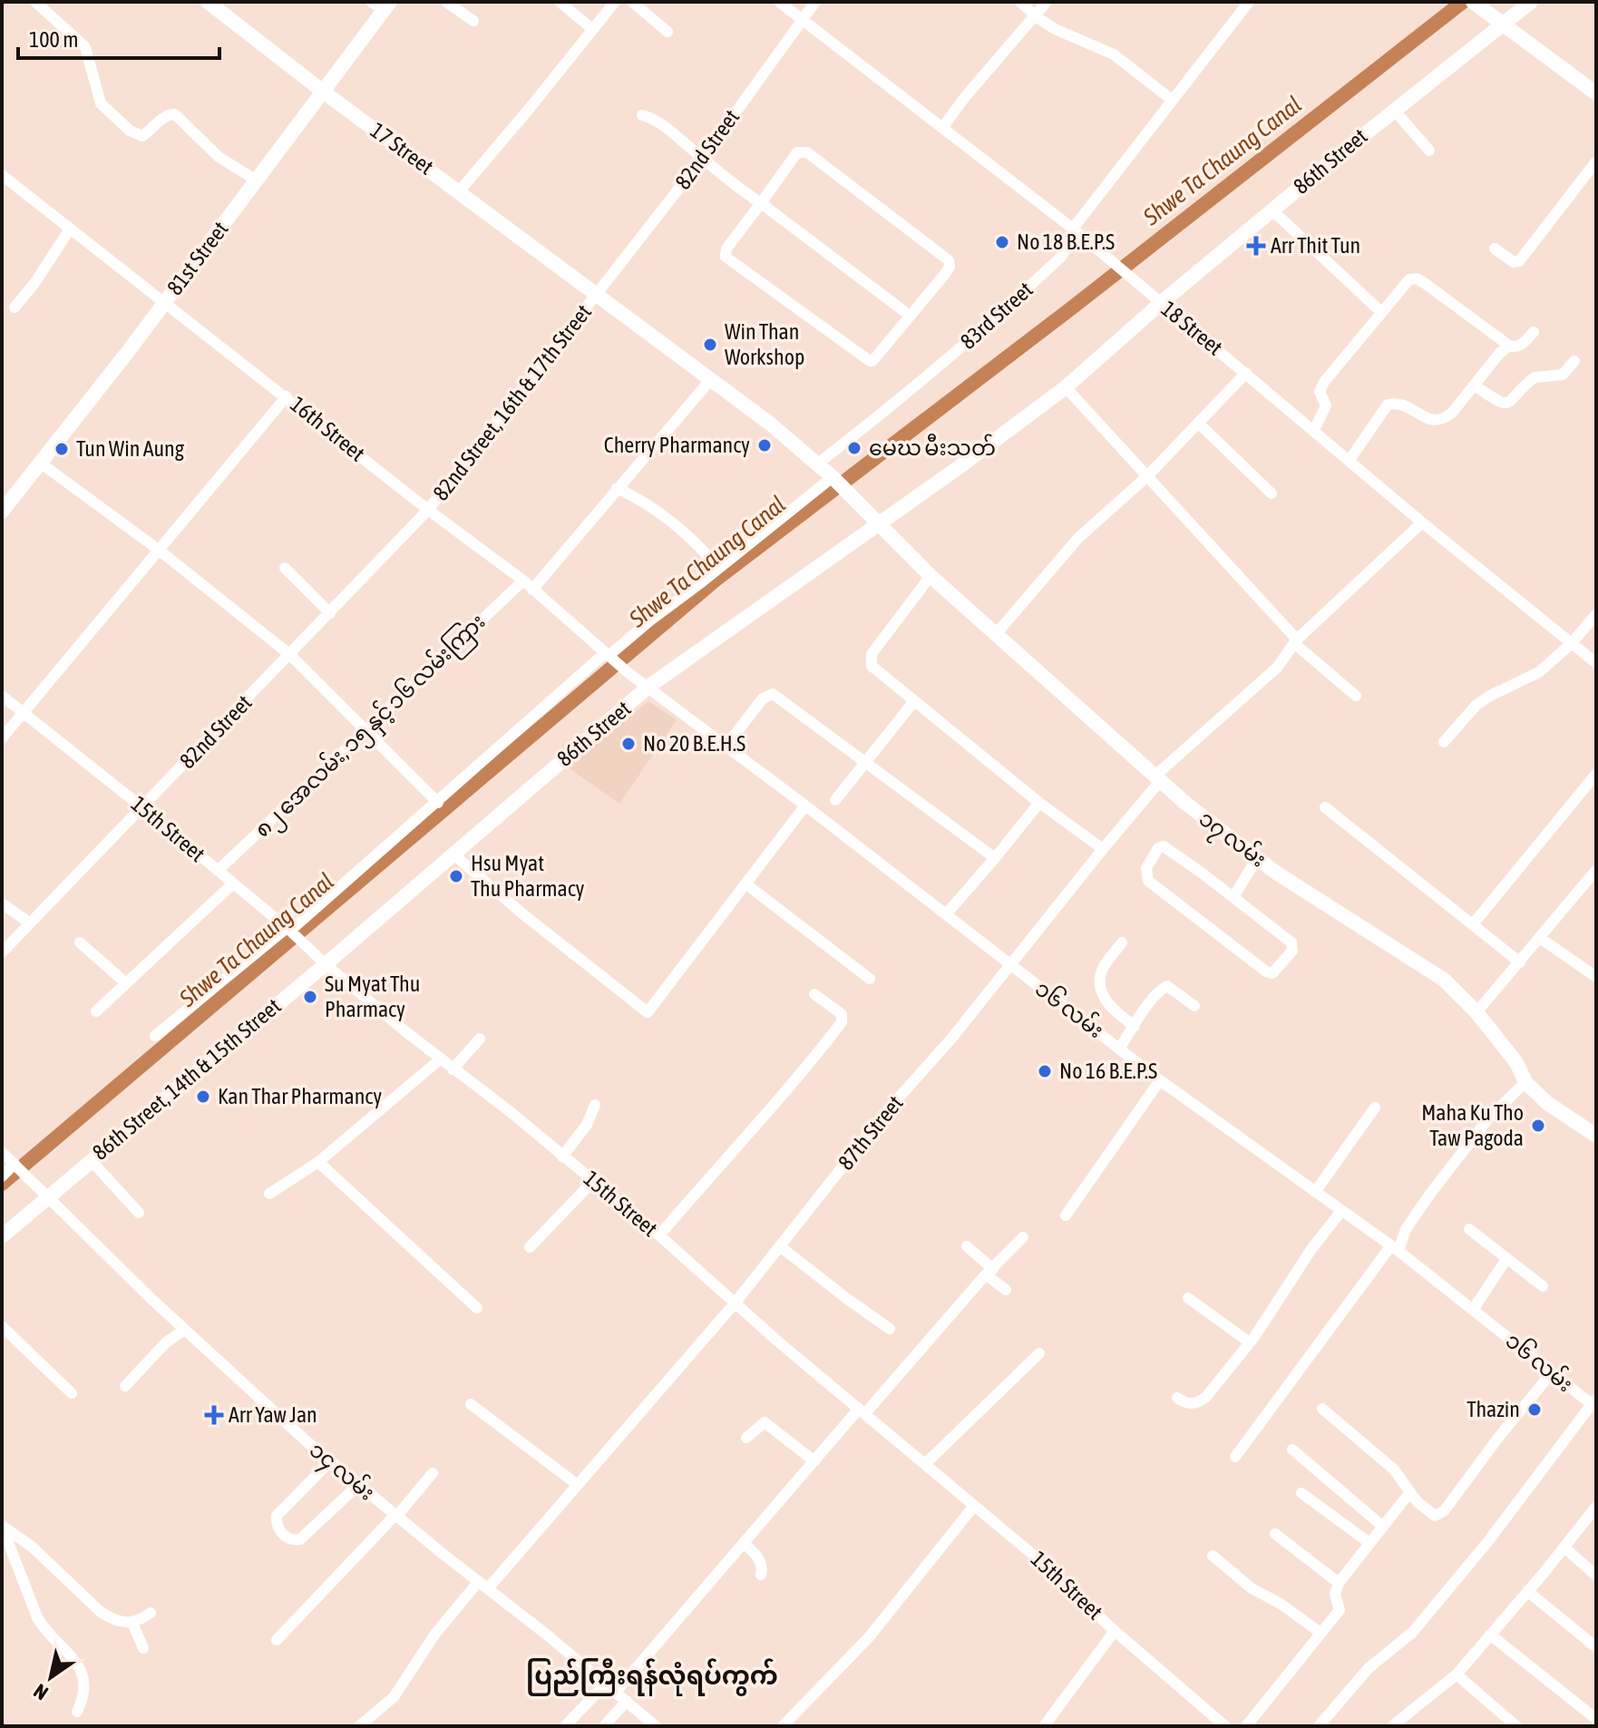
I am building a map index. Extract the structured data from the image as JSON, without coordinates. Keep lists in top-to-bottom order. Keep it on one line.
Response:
{"streets":{"street":["17 Street","82nd Street","86th Street","81st Street","83rd Street","18 Street","82nd Street, 16th & 17th Street","16th Street","၈၂ အေလမ်း, ၁၅ နှင့် ၁၆ လမ်းကြား","15th Street","၁၇ လမ်း","၁၆ လမ်း","86th Street, 14th & 15th Street","87th Street","၁၄ လမ်း"]},"crossings":[["17 Street","82nd Street"],["17 Street","81st Street"],["17 Street","82nd Street, 16th & 17th Street"],["17 Street","၁၇ လမ်း"],["82nd Street","18 Street"],["82nd Street","82nd Street, 16th & 17th Street"],["82nd Street","16th Street"],["82nd Street","15th Street"],["86th Street","18 Street"],["86th Street","16th Street"],["86th Street","15th Street"],["86th Street","၁၇ လမ်း"],["86th Street","၁၆ လမ်း"],["86th Street","86th Street, 14th & 15th Street"],["81st Street","16th Street"],["83rd Street","18 Street"],["83rd Street","၁၇ လမ်း"],["18 Street","87th Street"],["82nd Street, 16th & 17th Street","16th Street"],["16th Street","၈၂ အေလမ်း, ၁၅ နှင့် ၁၆ လမ်းကြား"],["16th Street","၁၆ လမ်း"],["၈၂ အေလမ်း, ၁၅ နှင့် ၁၆ လမ်းကြား","15th Street"],["15th Street","86th Street, 14th & 15th Street"],["15th Street","87th Street"],["၁၇ လမ်း","87th Street"],["၁၆ လမ်း","87th Street"],["86th Street, 14th & 15th Street","၁၄ လမ်း"],["87th Street","၁၄ လမ်း"]],"districts":["ပြည်ကြီးရန်လုံရပ်ကွက်"],"water":["Shwe Ta Chaung Canal"],"places":{"other":["No 18 B.E.P.S","Win Than Workshop","Cherry Pharmancy","မေဃ မီးသတ်","Tun Win Aung","No 20 B.E.H.S","Hsu Myat Thu Pharmacy","Su Myat Thu Pharmacy","No 16 B.E.P.S","Kan Thar Pharmancy","Maha Ku Tho Taw Pagoda","Thazin"],"health":["Arr Thit Tun","Arr Yaw Jan"]},"scale_bar":"100 m","north":"bottom left"}
